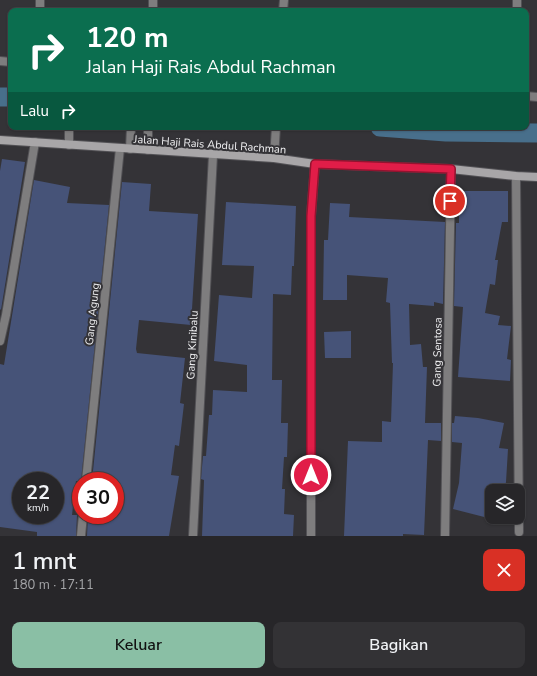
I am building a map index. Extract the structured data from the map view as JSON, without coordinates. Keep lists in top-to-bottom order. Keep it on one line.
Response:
{"streets":{"street":["Jalan Haji Rais Abdul Rachman","Gang Agung","Gang Kinibalu","Gang Sentosa"]},"crossings":[["Jalan Haji Rais Abdul Rachman","Gang Agung"],["Jalan Haji Rais Abdul Rachman","Gang Kinibalu"],["Jalan Haji Rais Abdul Rachman","Gang Sentosa"]],"page":{"turn":["120 m","Jalan Haji Rais Abdul Rachman"],"then":"Lalu","speed":"22 km/h","limit":"30","heading":["1 mnt","180 m · 17:11"],"buttons":["Keluar","Bagikan"]}}
